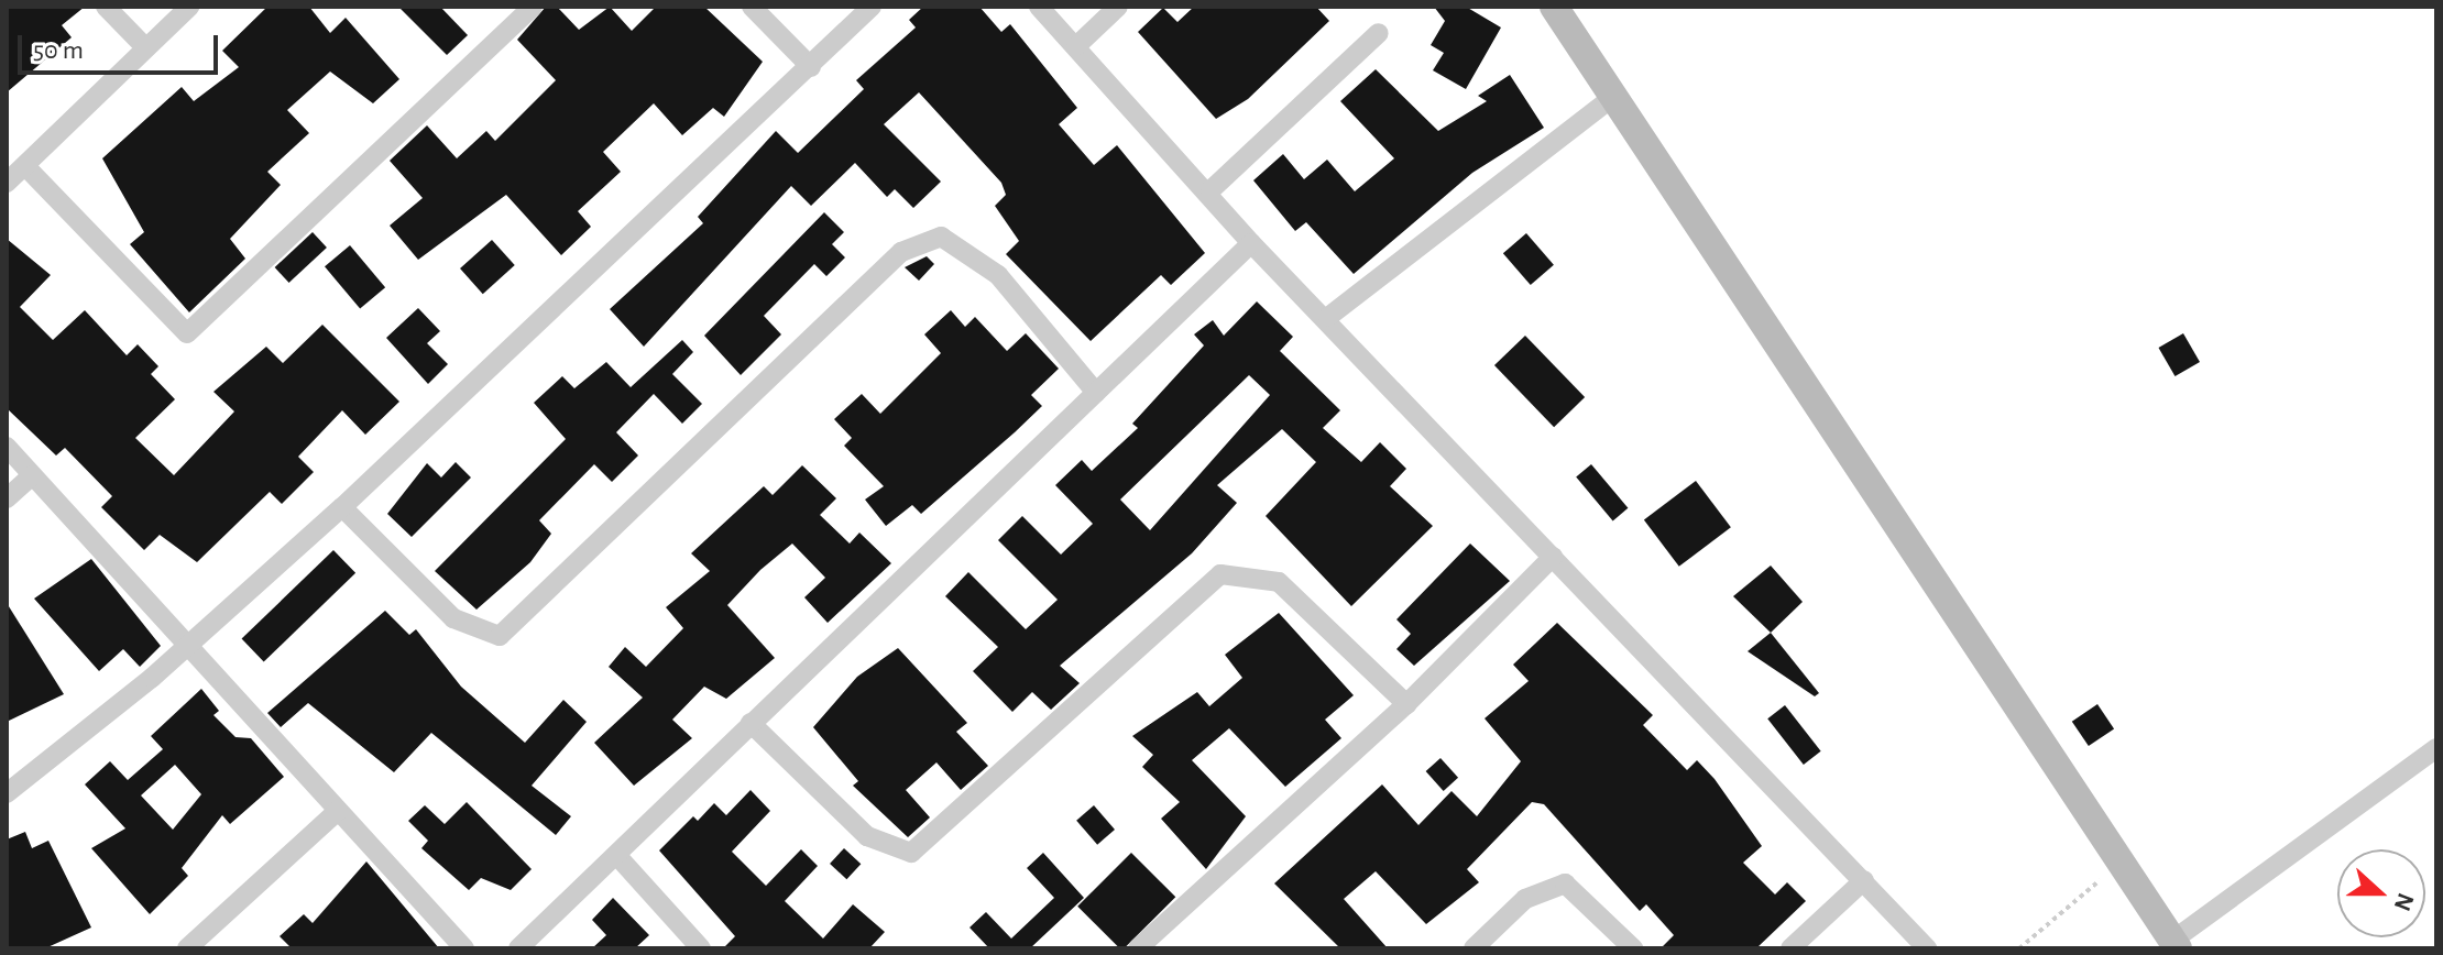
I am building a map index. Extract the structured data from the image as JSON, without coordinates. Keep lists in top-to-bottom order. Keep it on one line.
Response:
{"scale_bar":"50 m","north":"right"}
